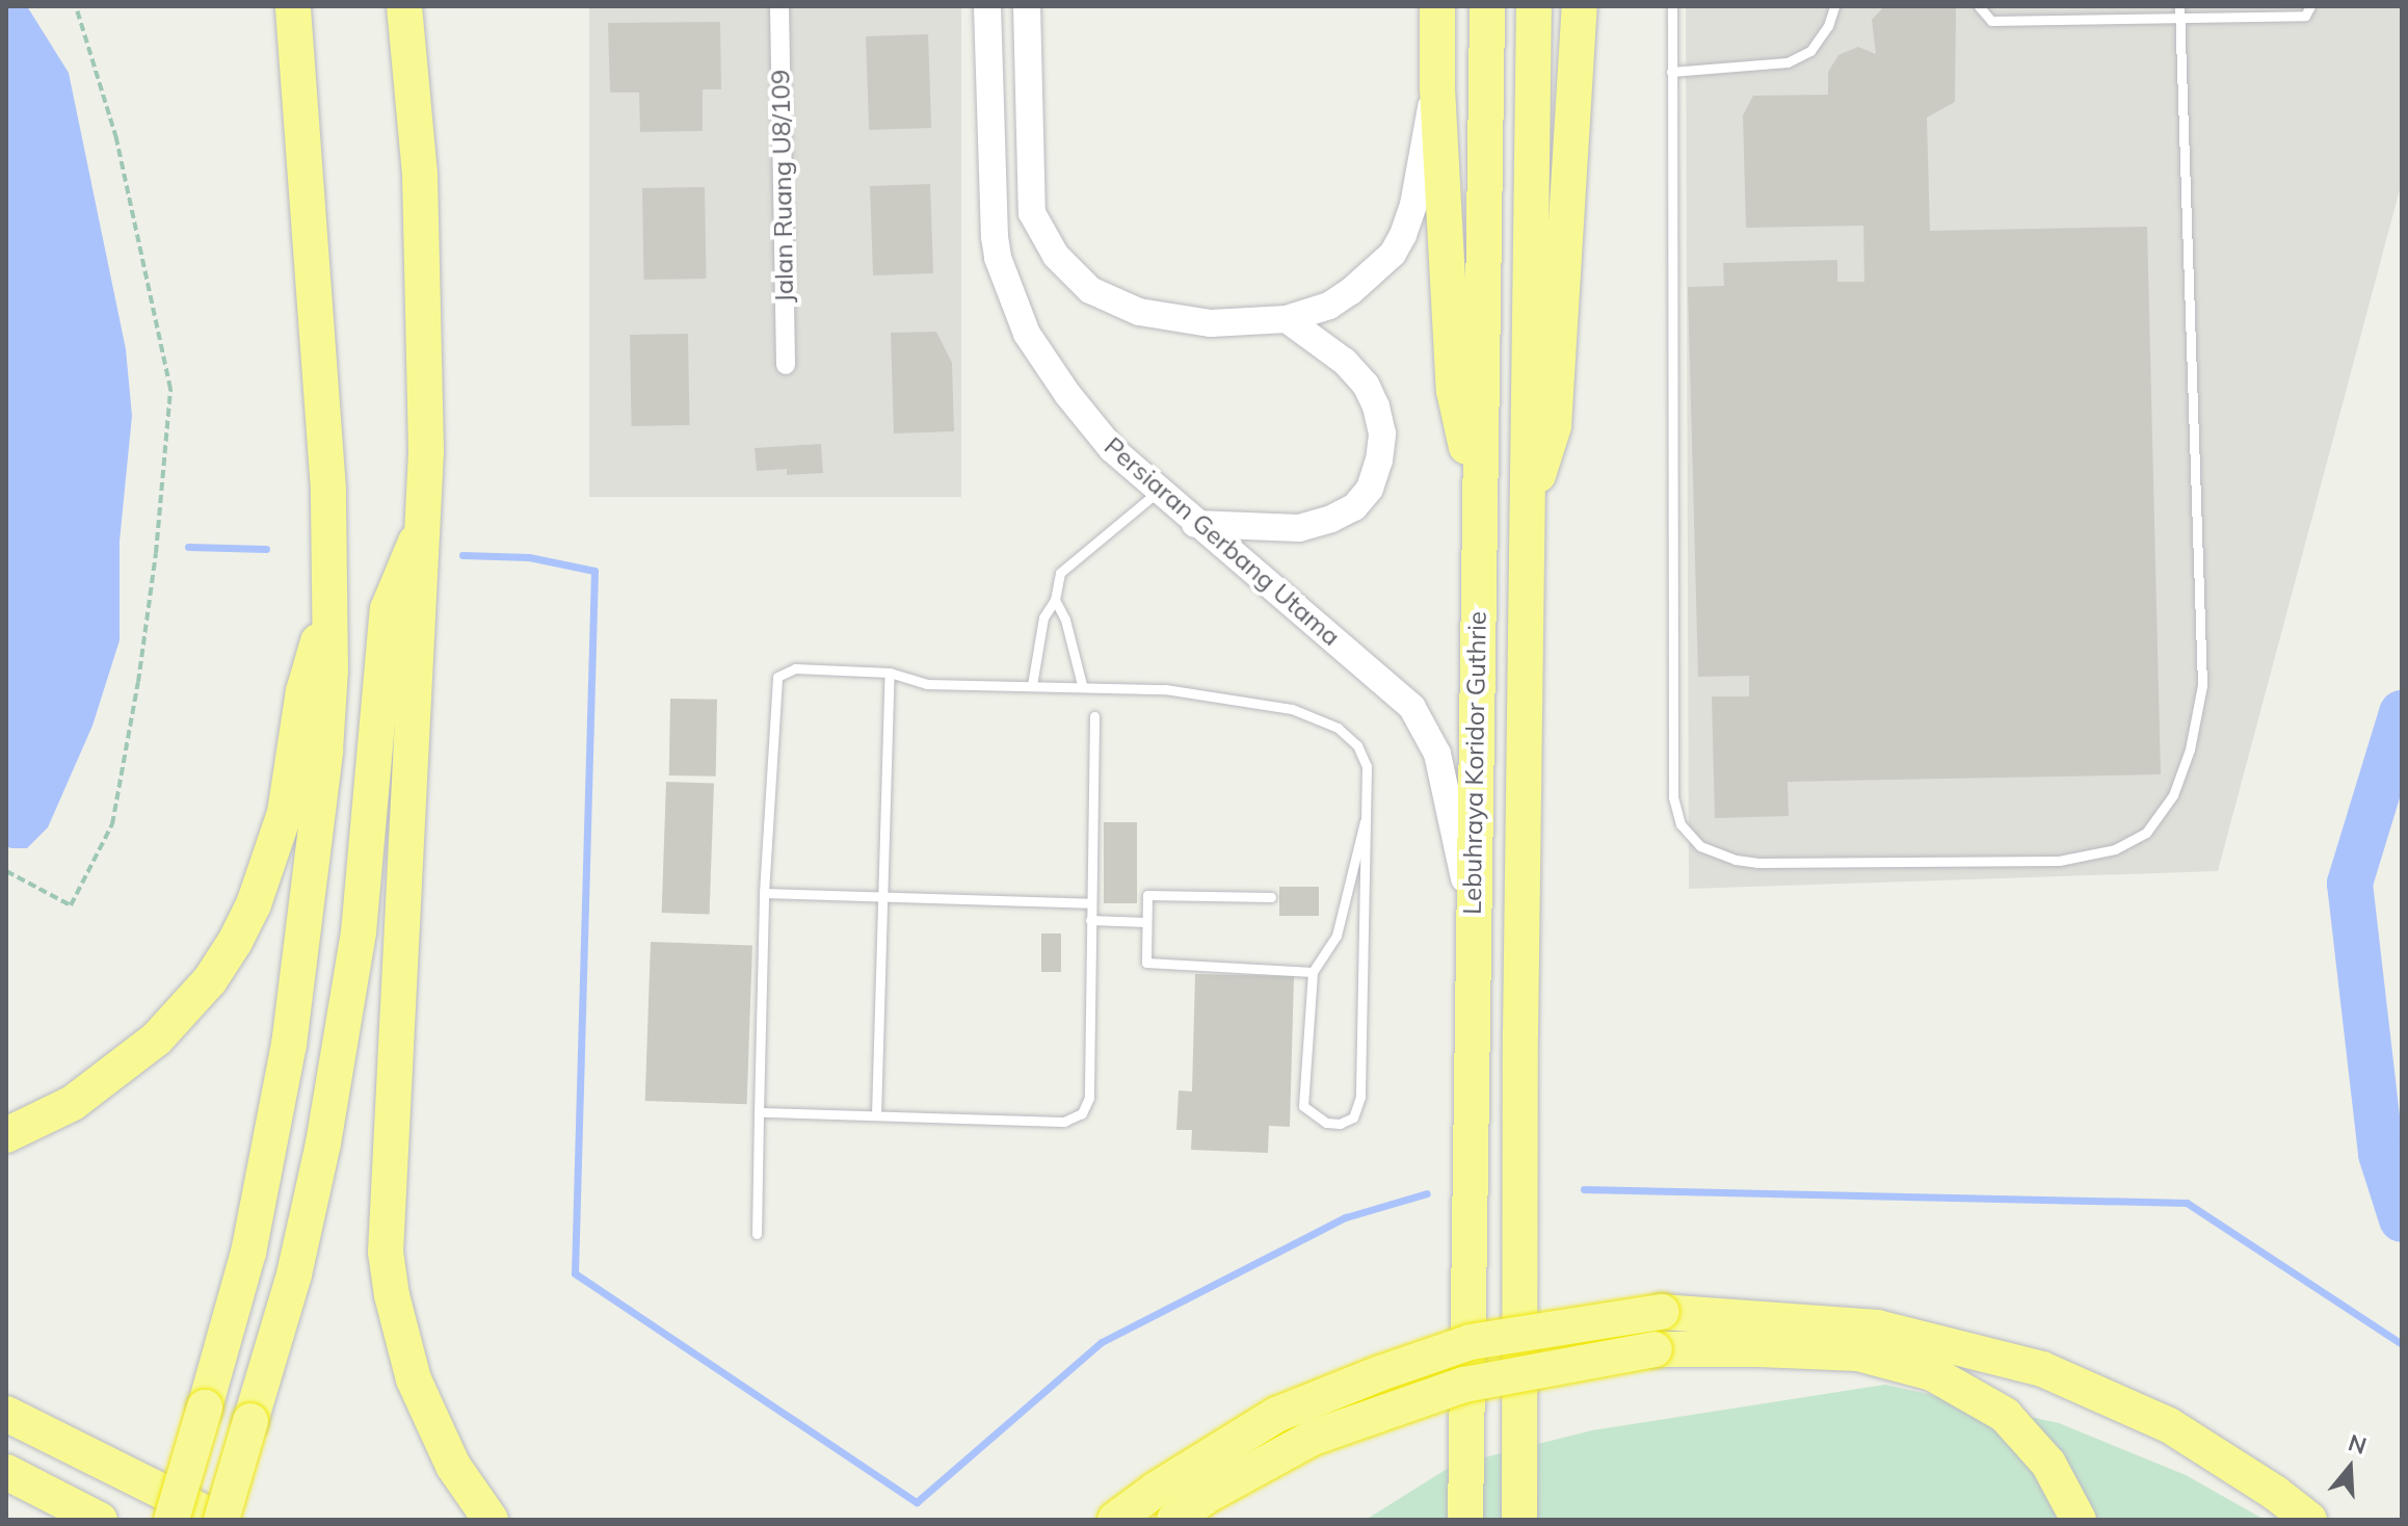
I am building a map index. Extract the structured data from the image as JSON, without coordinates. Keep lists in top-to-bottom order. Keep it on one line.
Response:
{"streets":{"highway":["Lebuhraya Koridor Guthrie"],"main road":["Persiaran Gerbang Utama"],"street":["Jalan Ruang U8/109"]},"crossings":[["Persiaran Gerbang Utama","Lebuhraya Koridor Guthrie"]],"north":"top"}
